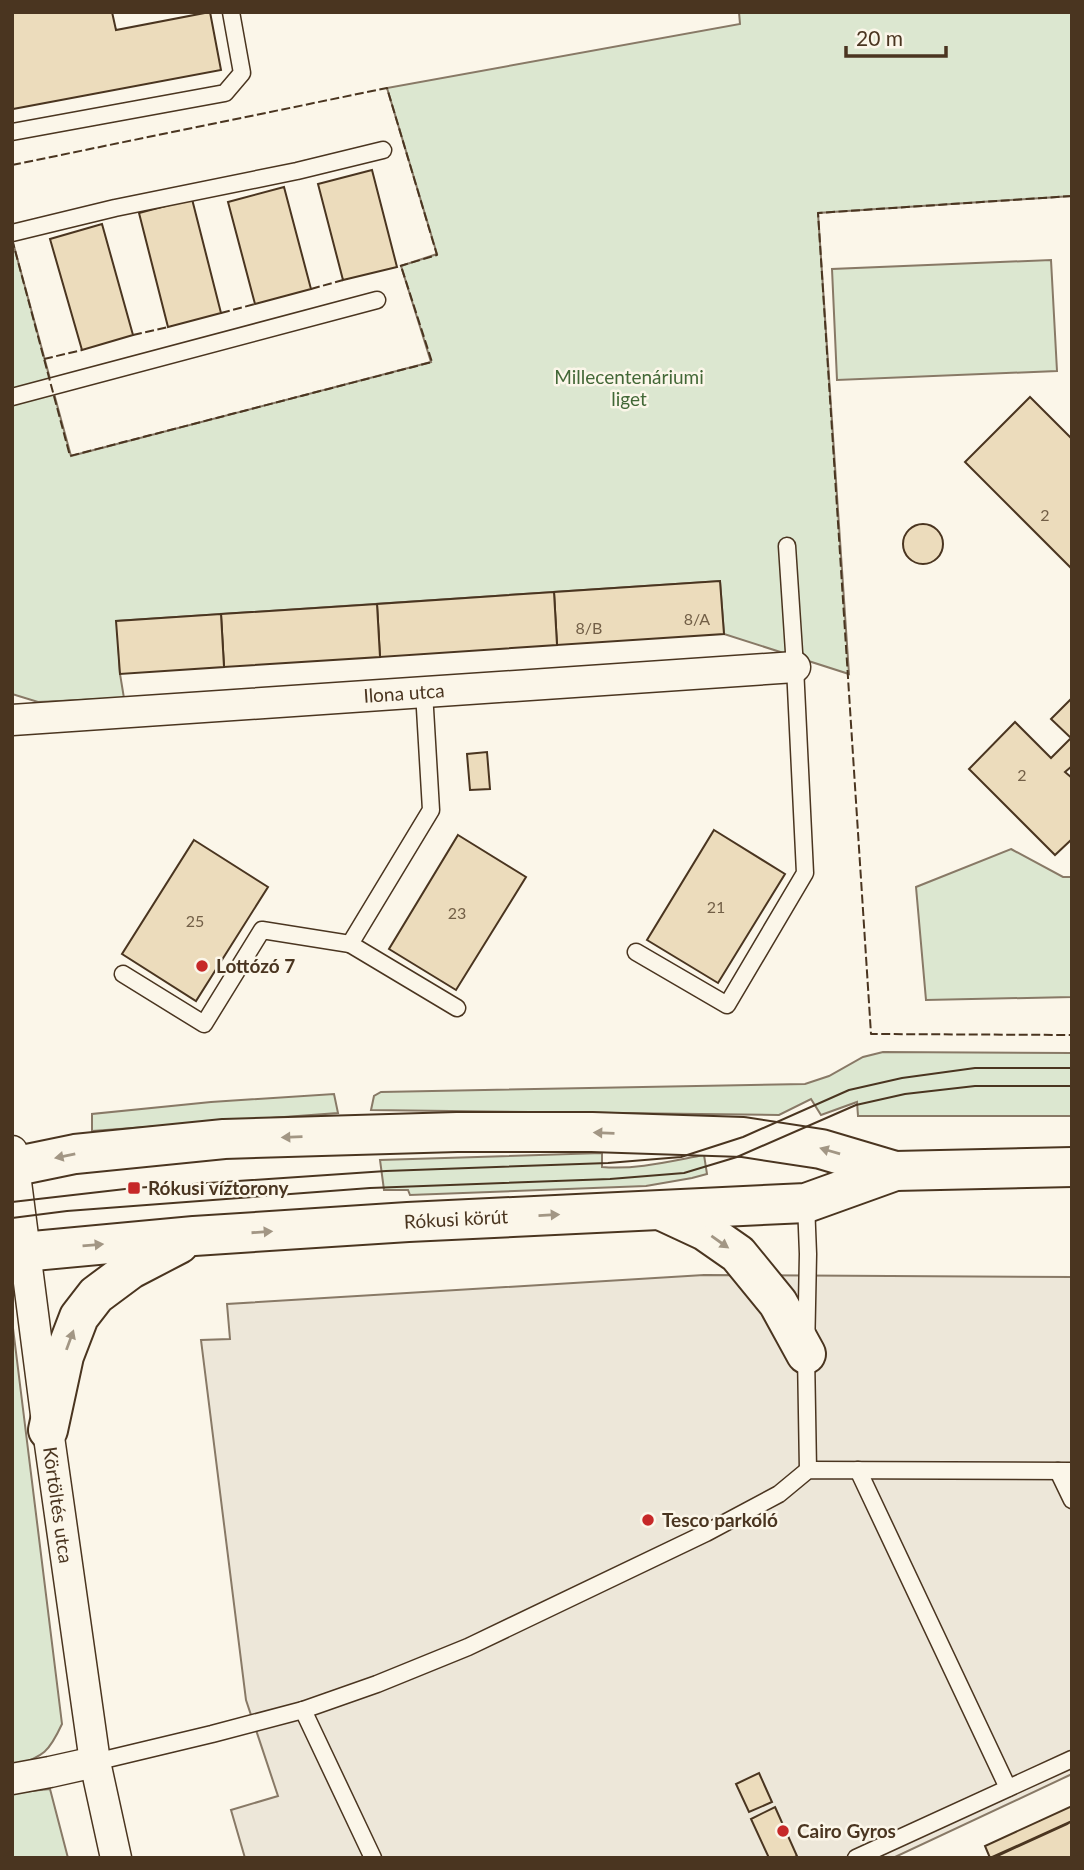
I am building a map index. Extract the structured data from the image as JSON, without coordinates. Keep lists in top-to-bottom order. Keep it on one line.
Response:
{"streets":{"main road":["Rókusi körút"],"street":["Ilona utca","Körtöltés utca"]},"crossings":[["Rókusi körút","Körtöltés utca"]],"parks":["Millecentenáriumi liget"],"places":{"other":["Lottózó 7","Tesco parkoló","Cairo Gyros"],"transit":["Rókusi víztorony"]},"house_numbers":["2","8/A","8/B","2","21","23","25"],"scale_bar":"20 m"}
